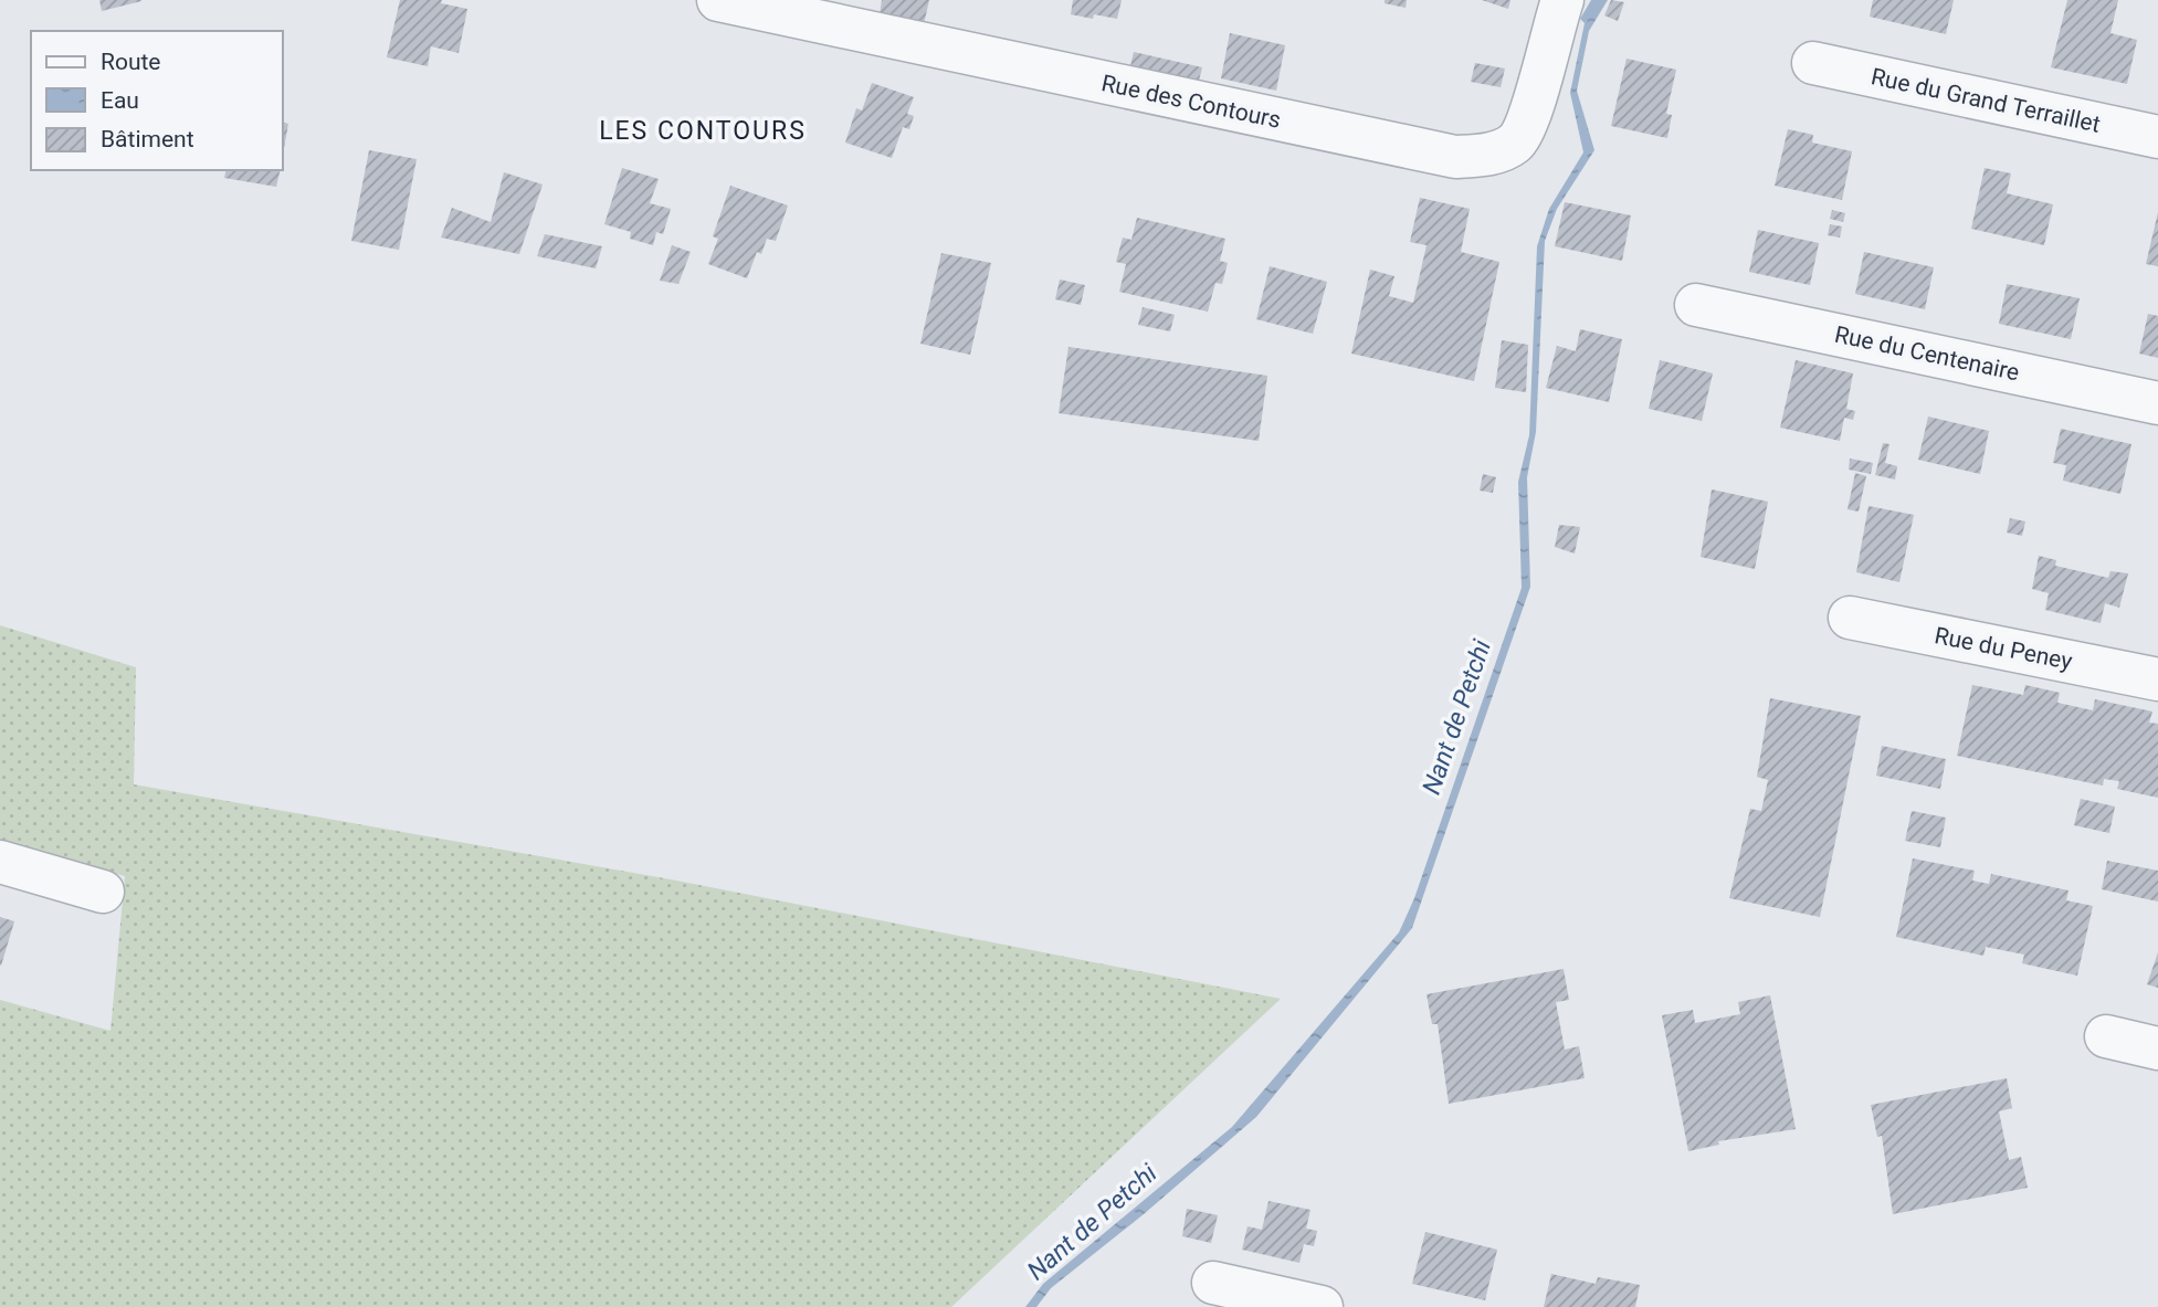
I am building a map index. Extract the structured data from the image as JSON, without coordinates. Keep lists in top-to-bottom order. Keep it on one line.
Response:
{"streets":{"street":["Rue du Grand Terraillet","Rue des Contours","Rue du Centenaire","Rue du Peney"]},"districts":["LES CONTOURS"],"water":["Nant de Petchi"],"legend":["Route","Eau","Bâtiment"]}
